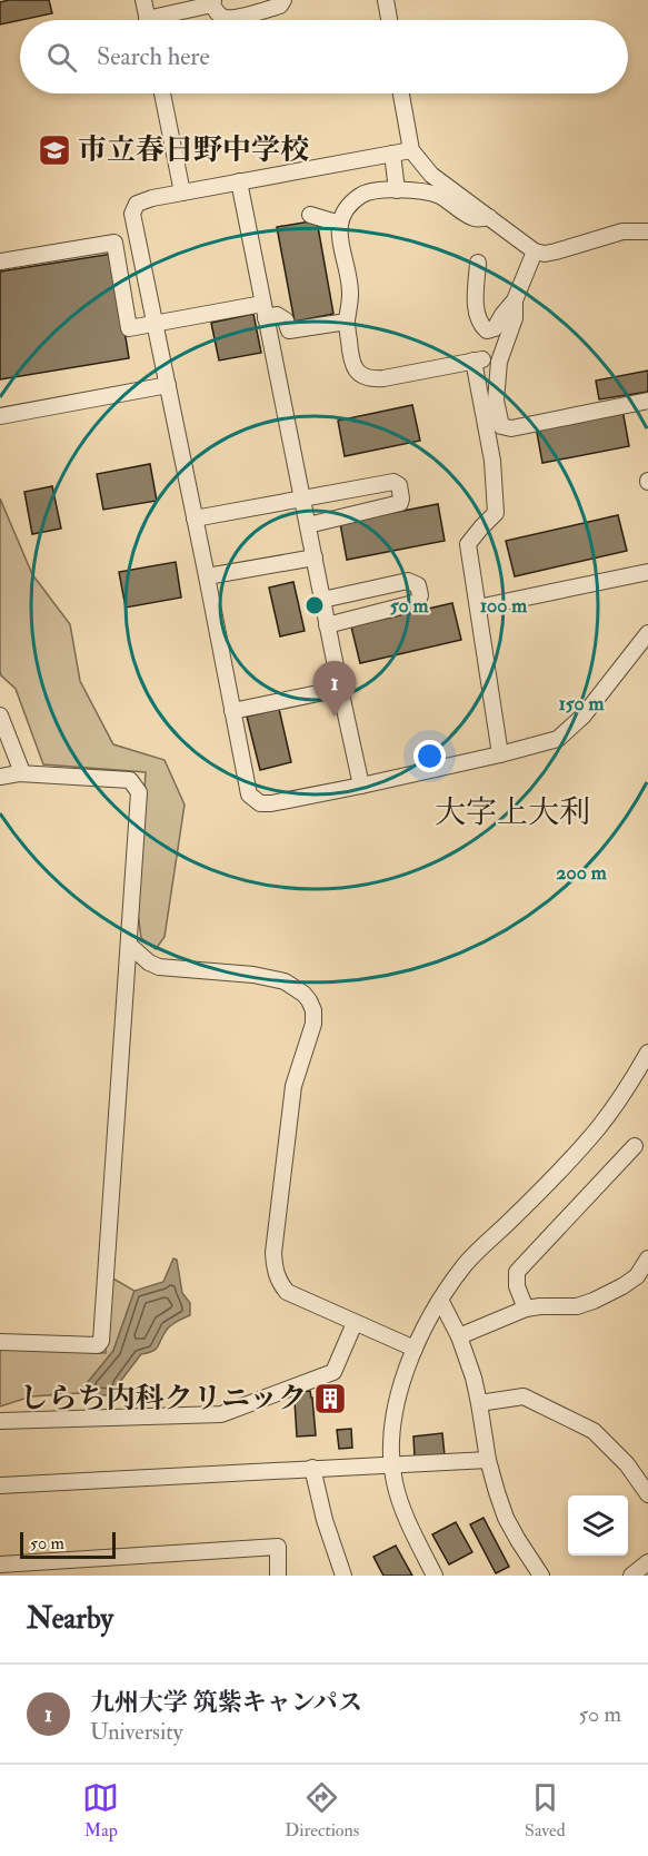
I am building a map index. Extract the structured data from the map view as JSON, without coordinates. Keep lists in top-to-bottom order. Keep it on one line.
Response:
{"districts":["大字上大利"],"places":{"school or university":["市立春日野中学校"],"building":["しらち内科クリニック"]},"scale_bar":"50 m","page":{"search":"Search here","pins":"1","scale":"50 m","heading":"Nearby","list":[{"mark":"1","name":"九州大学 筑紫キャンパス","note":"University","value":"50 m"}],"nav":["Map","Directions","Saved"]},"rings":["50 m","100 m","150 m","200 m"]}
